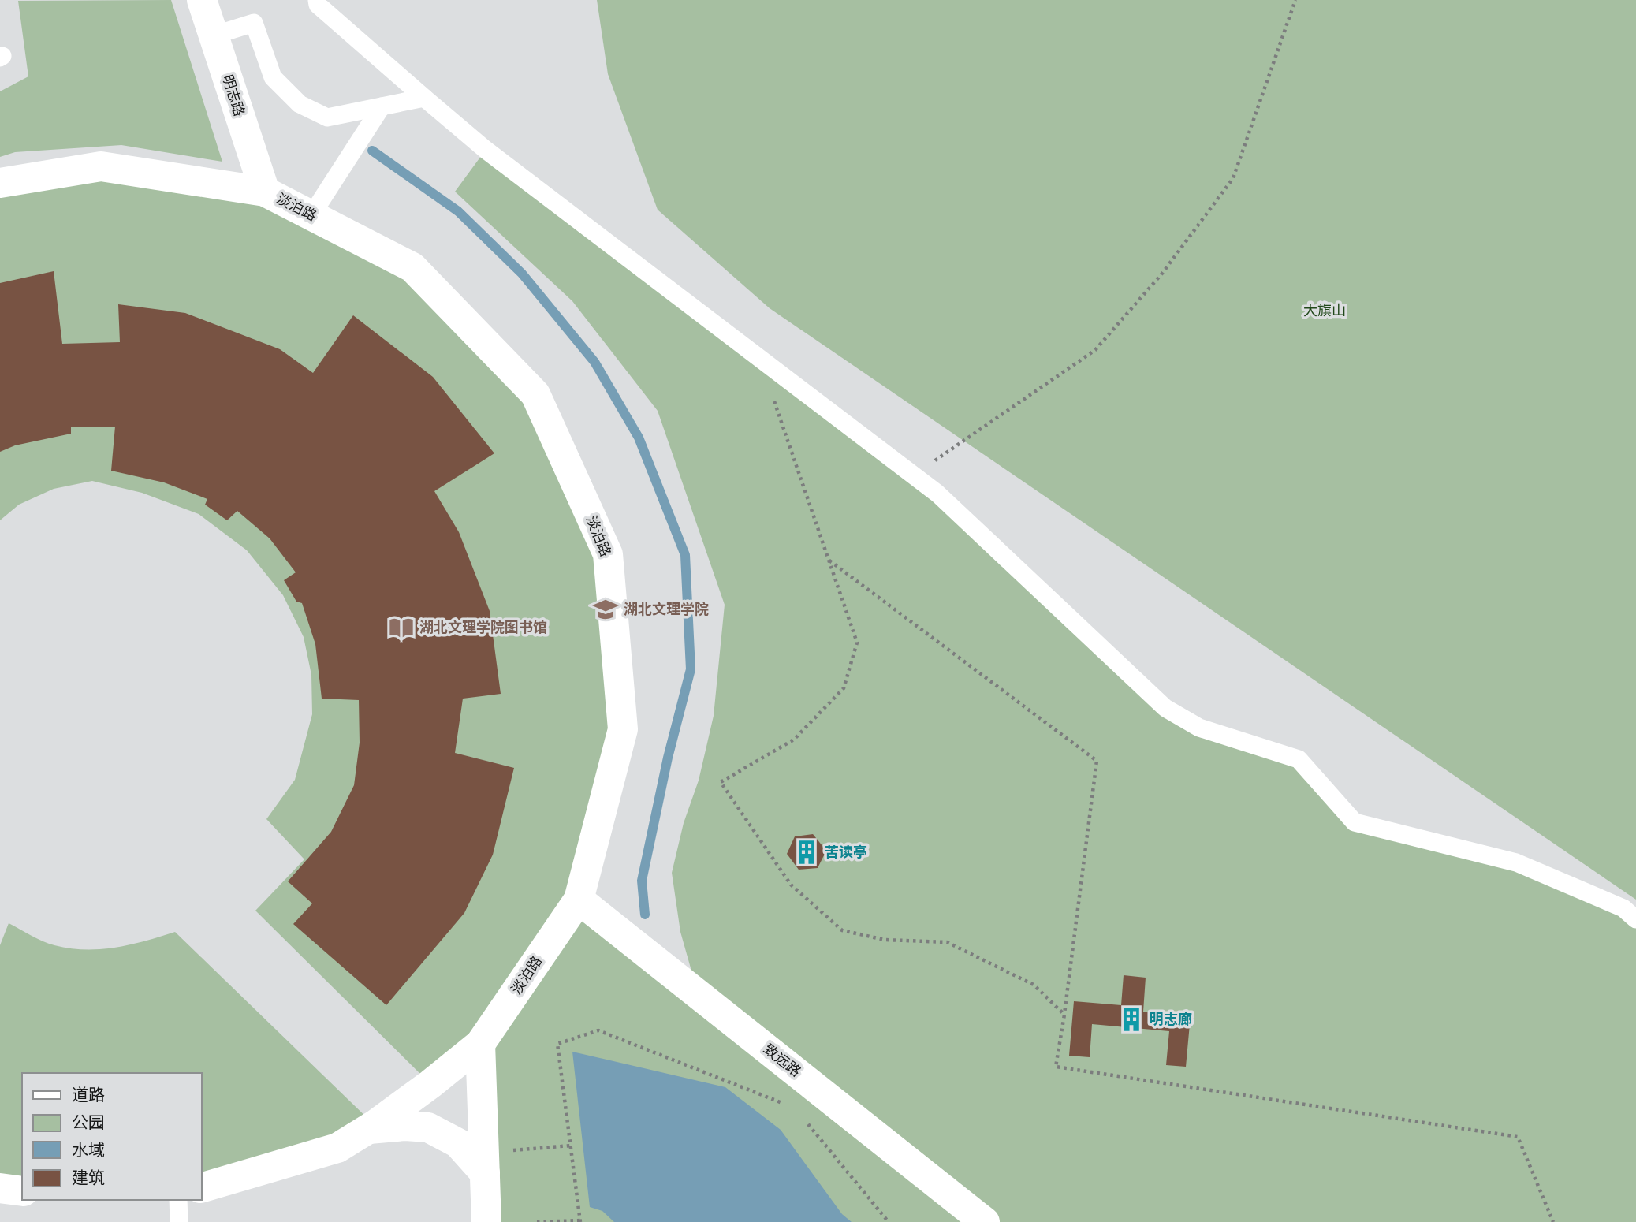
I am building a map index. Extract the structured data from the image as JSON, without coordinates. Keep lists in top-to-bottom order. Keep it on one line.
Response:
{"streets":{"street":["明志路","淡泊路","致远路"]},"crossings":[["明志路","淡泊路"],["淡泊路","致远路"]],"parks":["大旗山"],"places":{"school or university":["湖北文理学院"],"library":["湖北文理学院图书馆"],"building":["苦读亭","明志廊"]},"legend":["道路","公园","水域","建筑"]}
